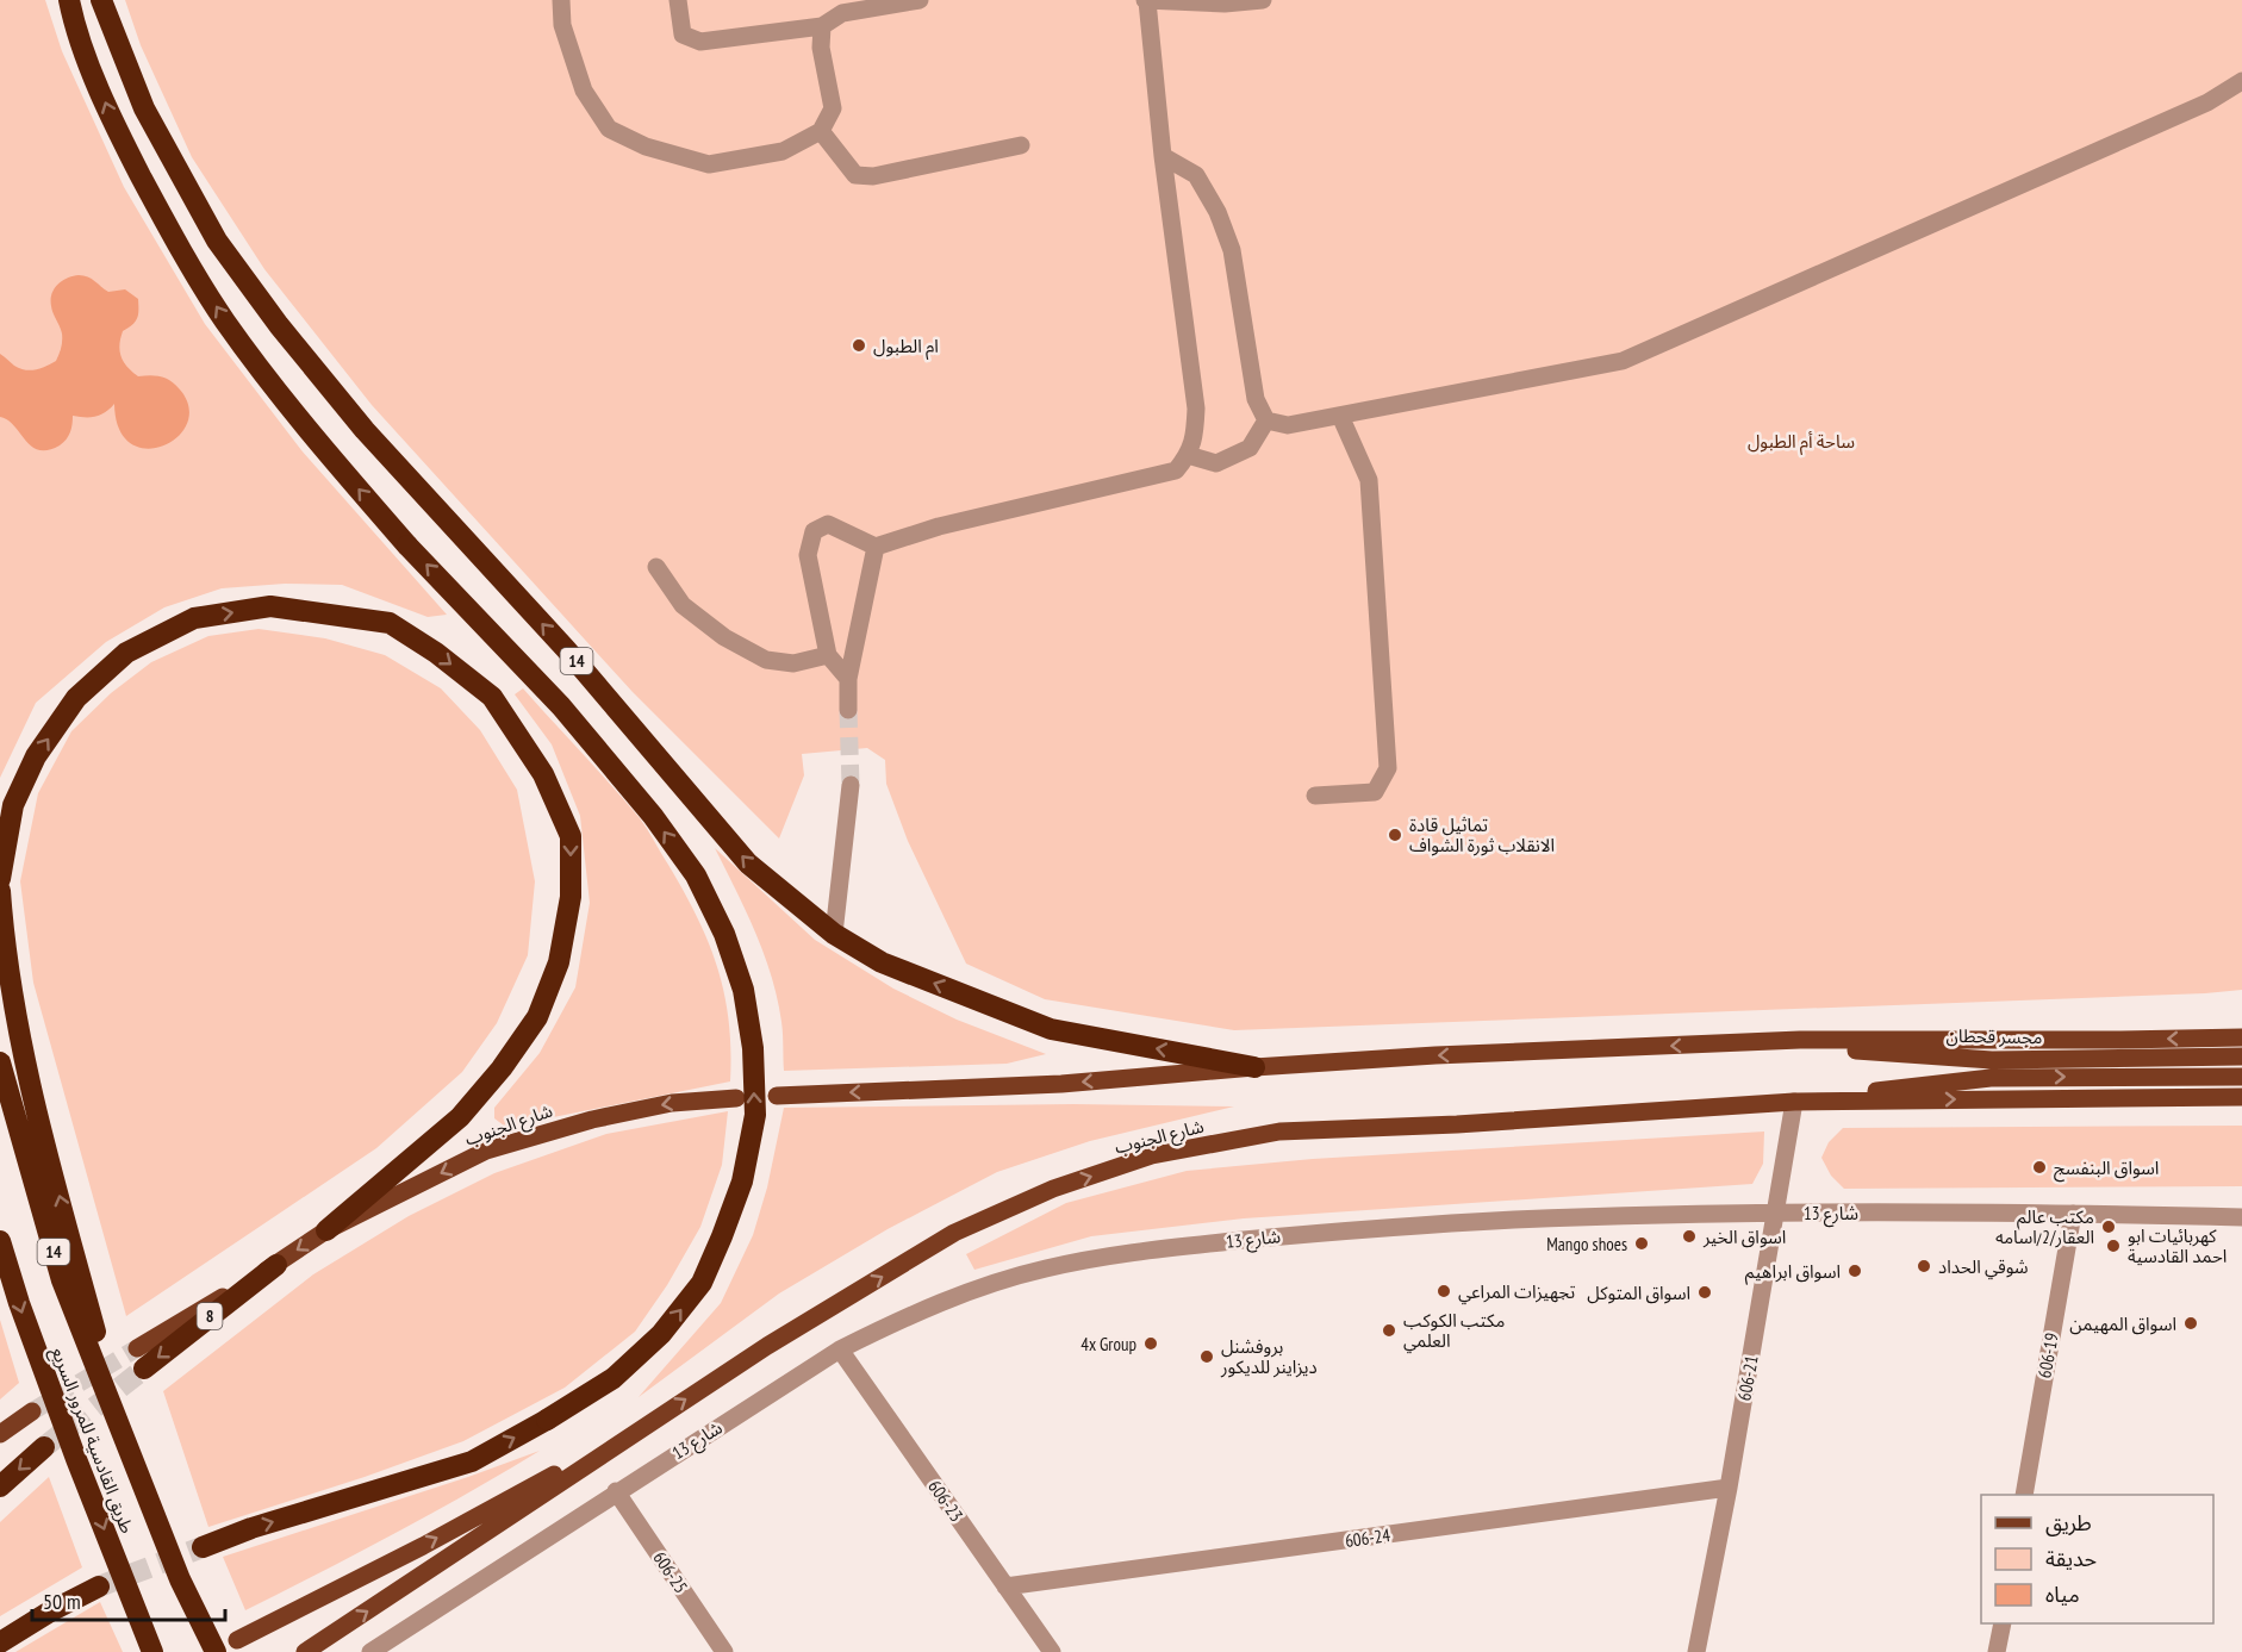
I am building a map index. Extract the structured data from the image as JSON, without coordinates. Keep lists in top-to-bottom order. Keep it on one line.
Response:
{"streets":{"highway":["14","8","طريق القادسية للمرور السريع"],"main road":["مجسر قحطان","شارع الجنوب"],"street":["شارع 13","606-19","606-21","606-23","606-24","606-25"]},"crossings":[["14","طريق القادسية للمرور السريع"],["مجسر قحطان","شارع الجنوب"],["شارع الجنوب","8"],["شارع 13","606-19"],["شارع 13","606-21"],["شارع 13","606-23"],["شارع 13","606-25"],["606-21","606-24"],["606-23","606-24"]],"parks":["ساحة أم الطبول"],"places":["ام الطبول","تماثيل قادة الانقلاب ثورة الشواف","اسواق البنفسج","مكتب عالم العقار/2/اسامه","اسواق الخير","Mango shoes","كهربائيات ابو احمد القادسية","شوقي الحداد","اسواق ابراهيم","تجهيزات المراعي","اسواق المتوكل","اسواق المهيمن","مكتب الكوكب العلمي","4x Group","بروفشنل ديزاينر للديكور"],"legend":["طريق","حديقة","مياه"],"scale_bar":"50 m"}
